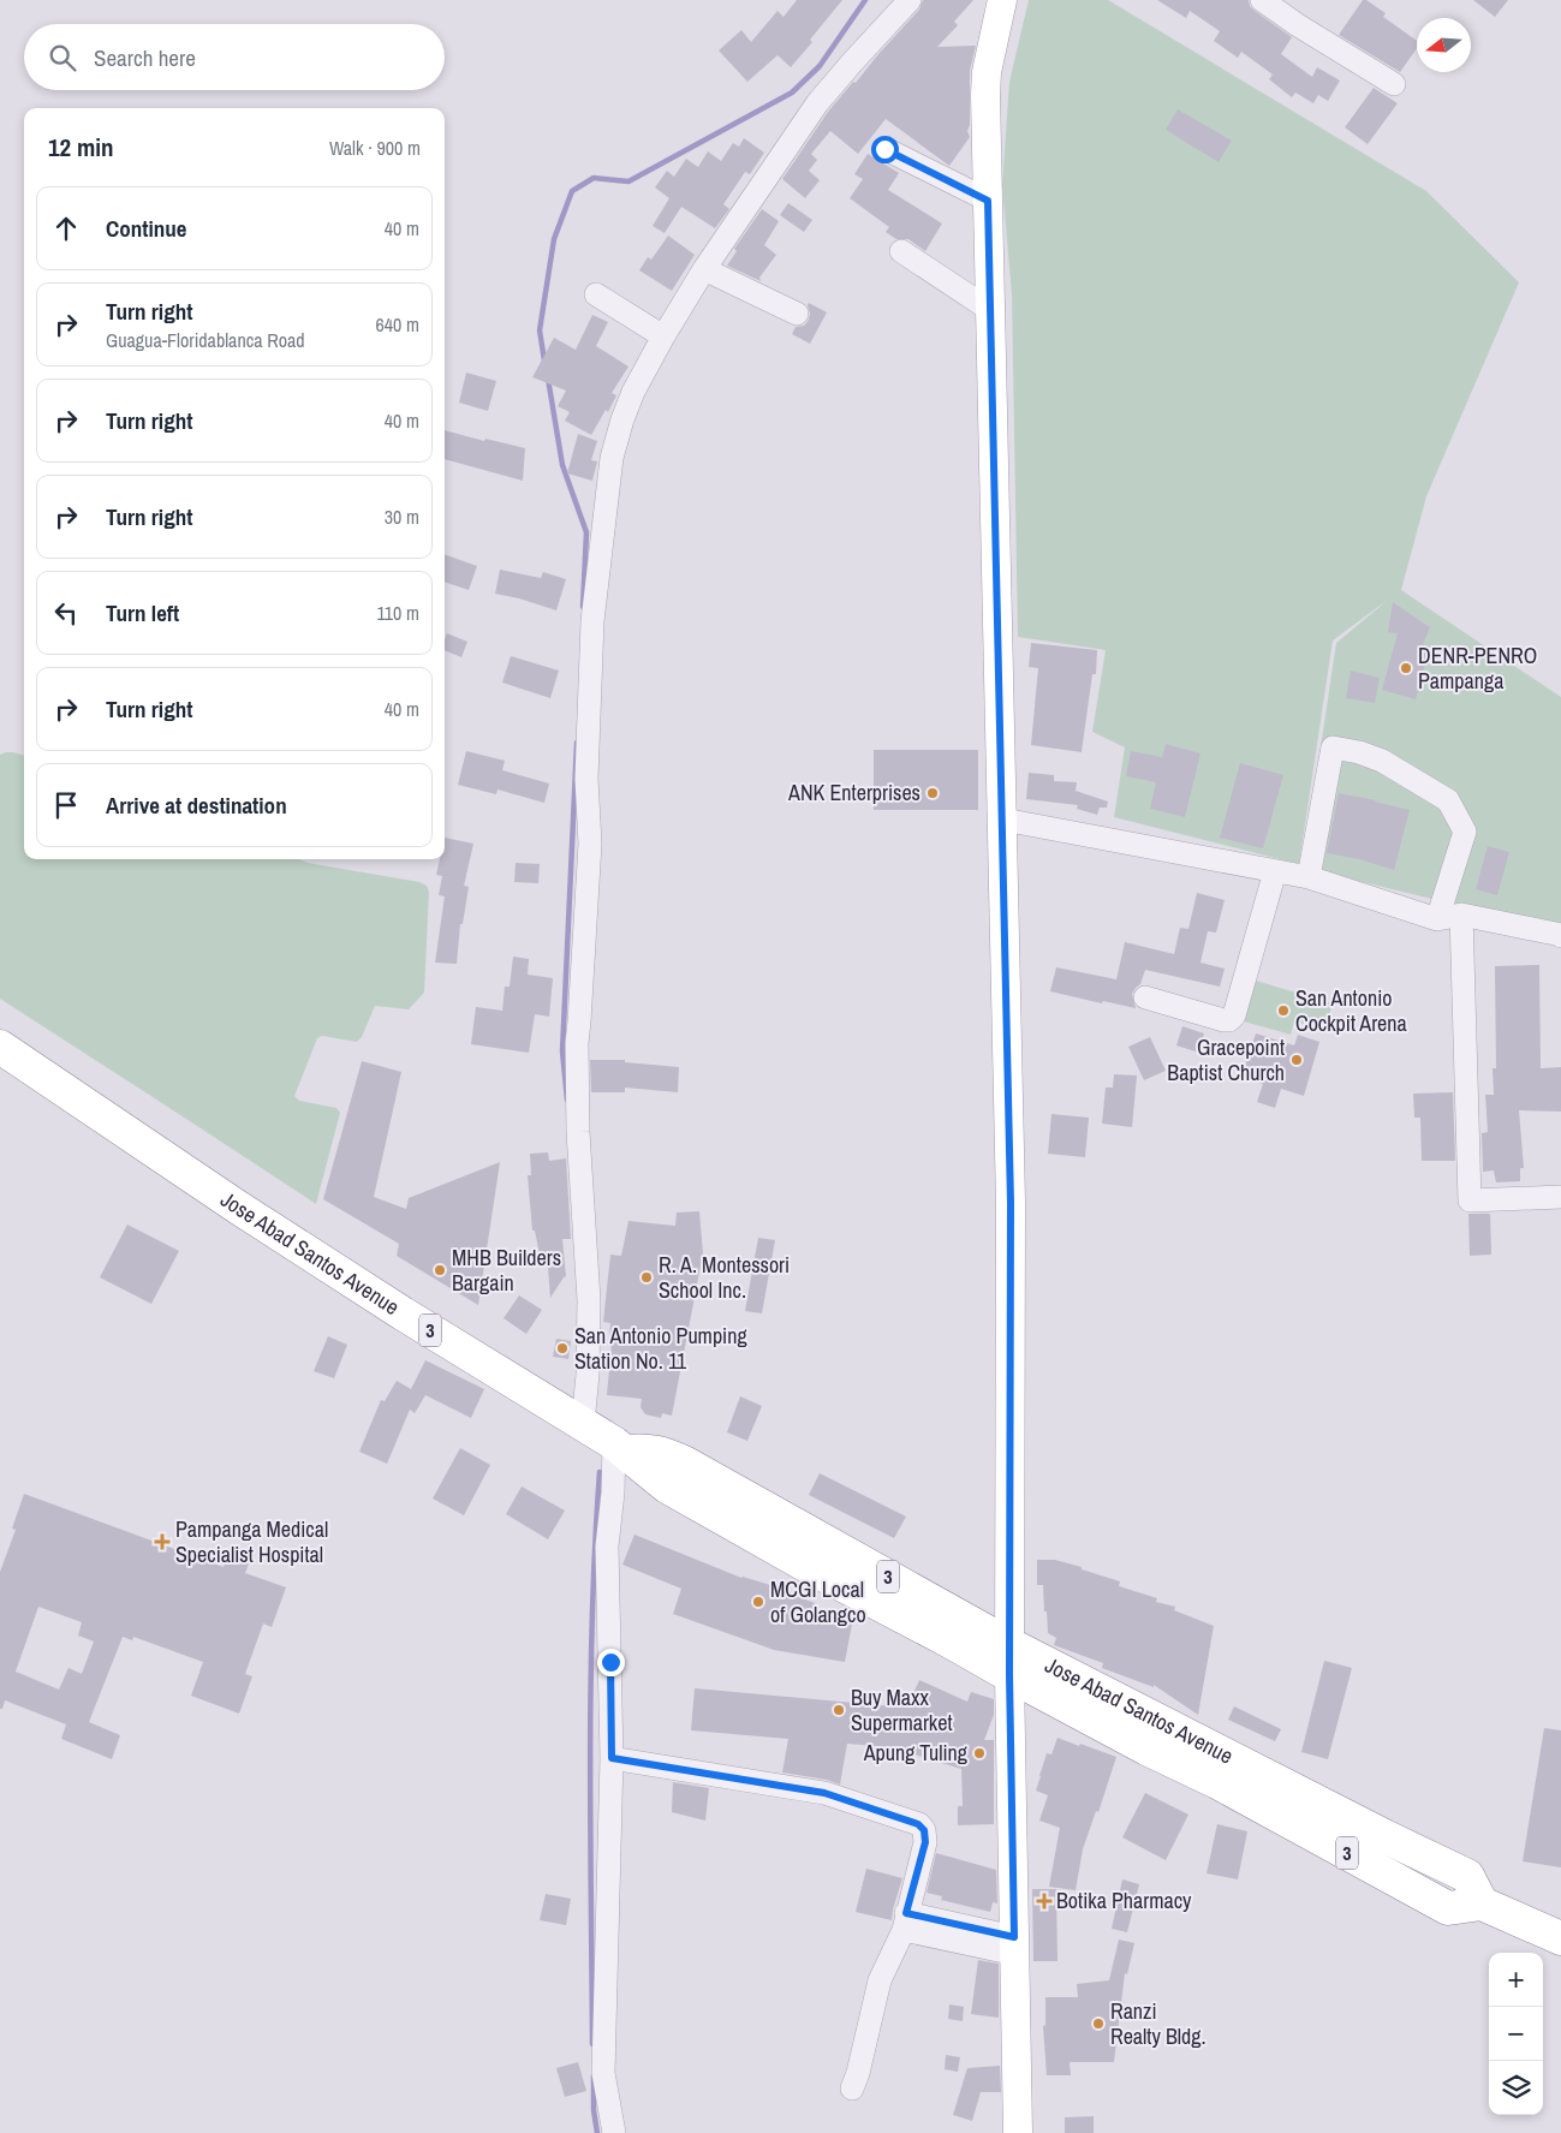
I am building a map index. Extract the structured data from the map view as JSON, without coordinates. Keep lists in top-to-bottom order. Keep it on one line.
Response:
{"streets":{"highway":["Jose Abad Santos Avenue","3"]},"places":{"other":["DENR-PENRO Pampanga","ANK Enterprises","San Antonio Cockpit Arena","Gracepoint Baptist Church","MHB Builders Bargain","R. A. Montessori School Inc.","San Antonio Pumping Station No. 11","MCGI Local of Golangco","Buy Maxx Supermarket","Apung Tuling","Ranzi Realty Bldg."],"health":["Pampanga Medical Specialist Hospital","Botika Pharmacy"]},"north":"left","page":{"search":"Search here","heading":["12 min","Walk · 900 m"],"list":[["Continue","40 m"],["Turn right","Guagua-Floridablanca Road","640 m"],["Turn right","40 m"],["Turn right","30 m"],["Turn left","110 m"],["Turn right","40 m"],"Arrive at destination"],"map_buttons":["+","−"]}}
